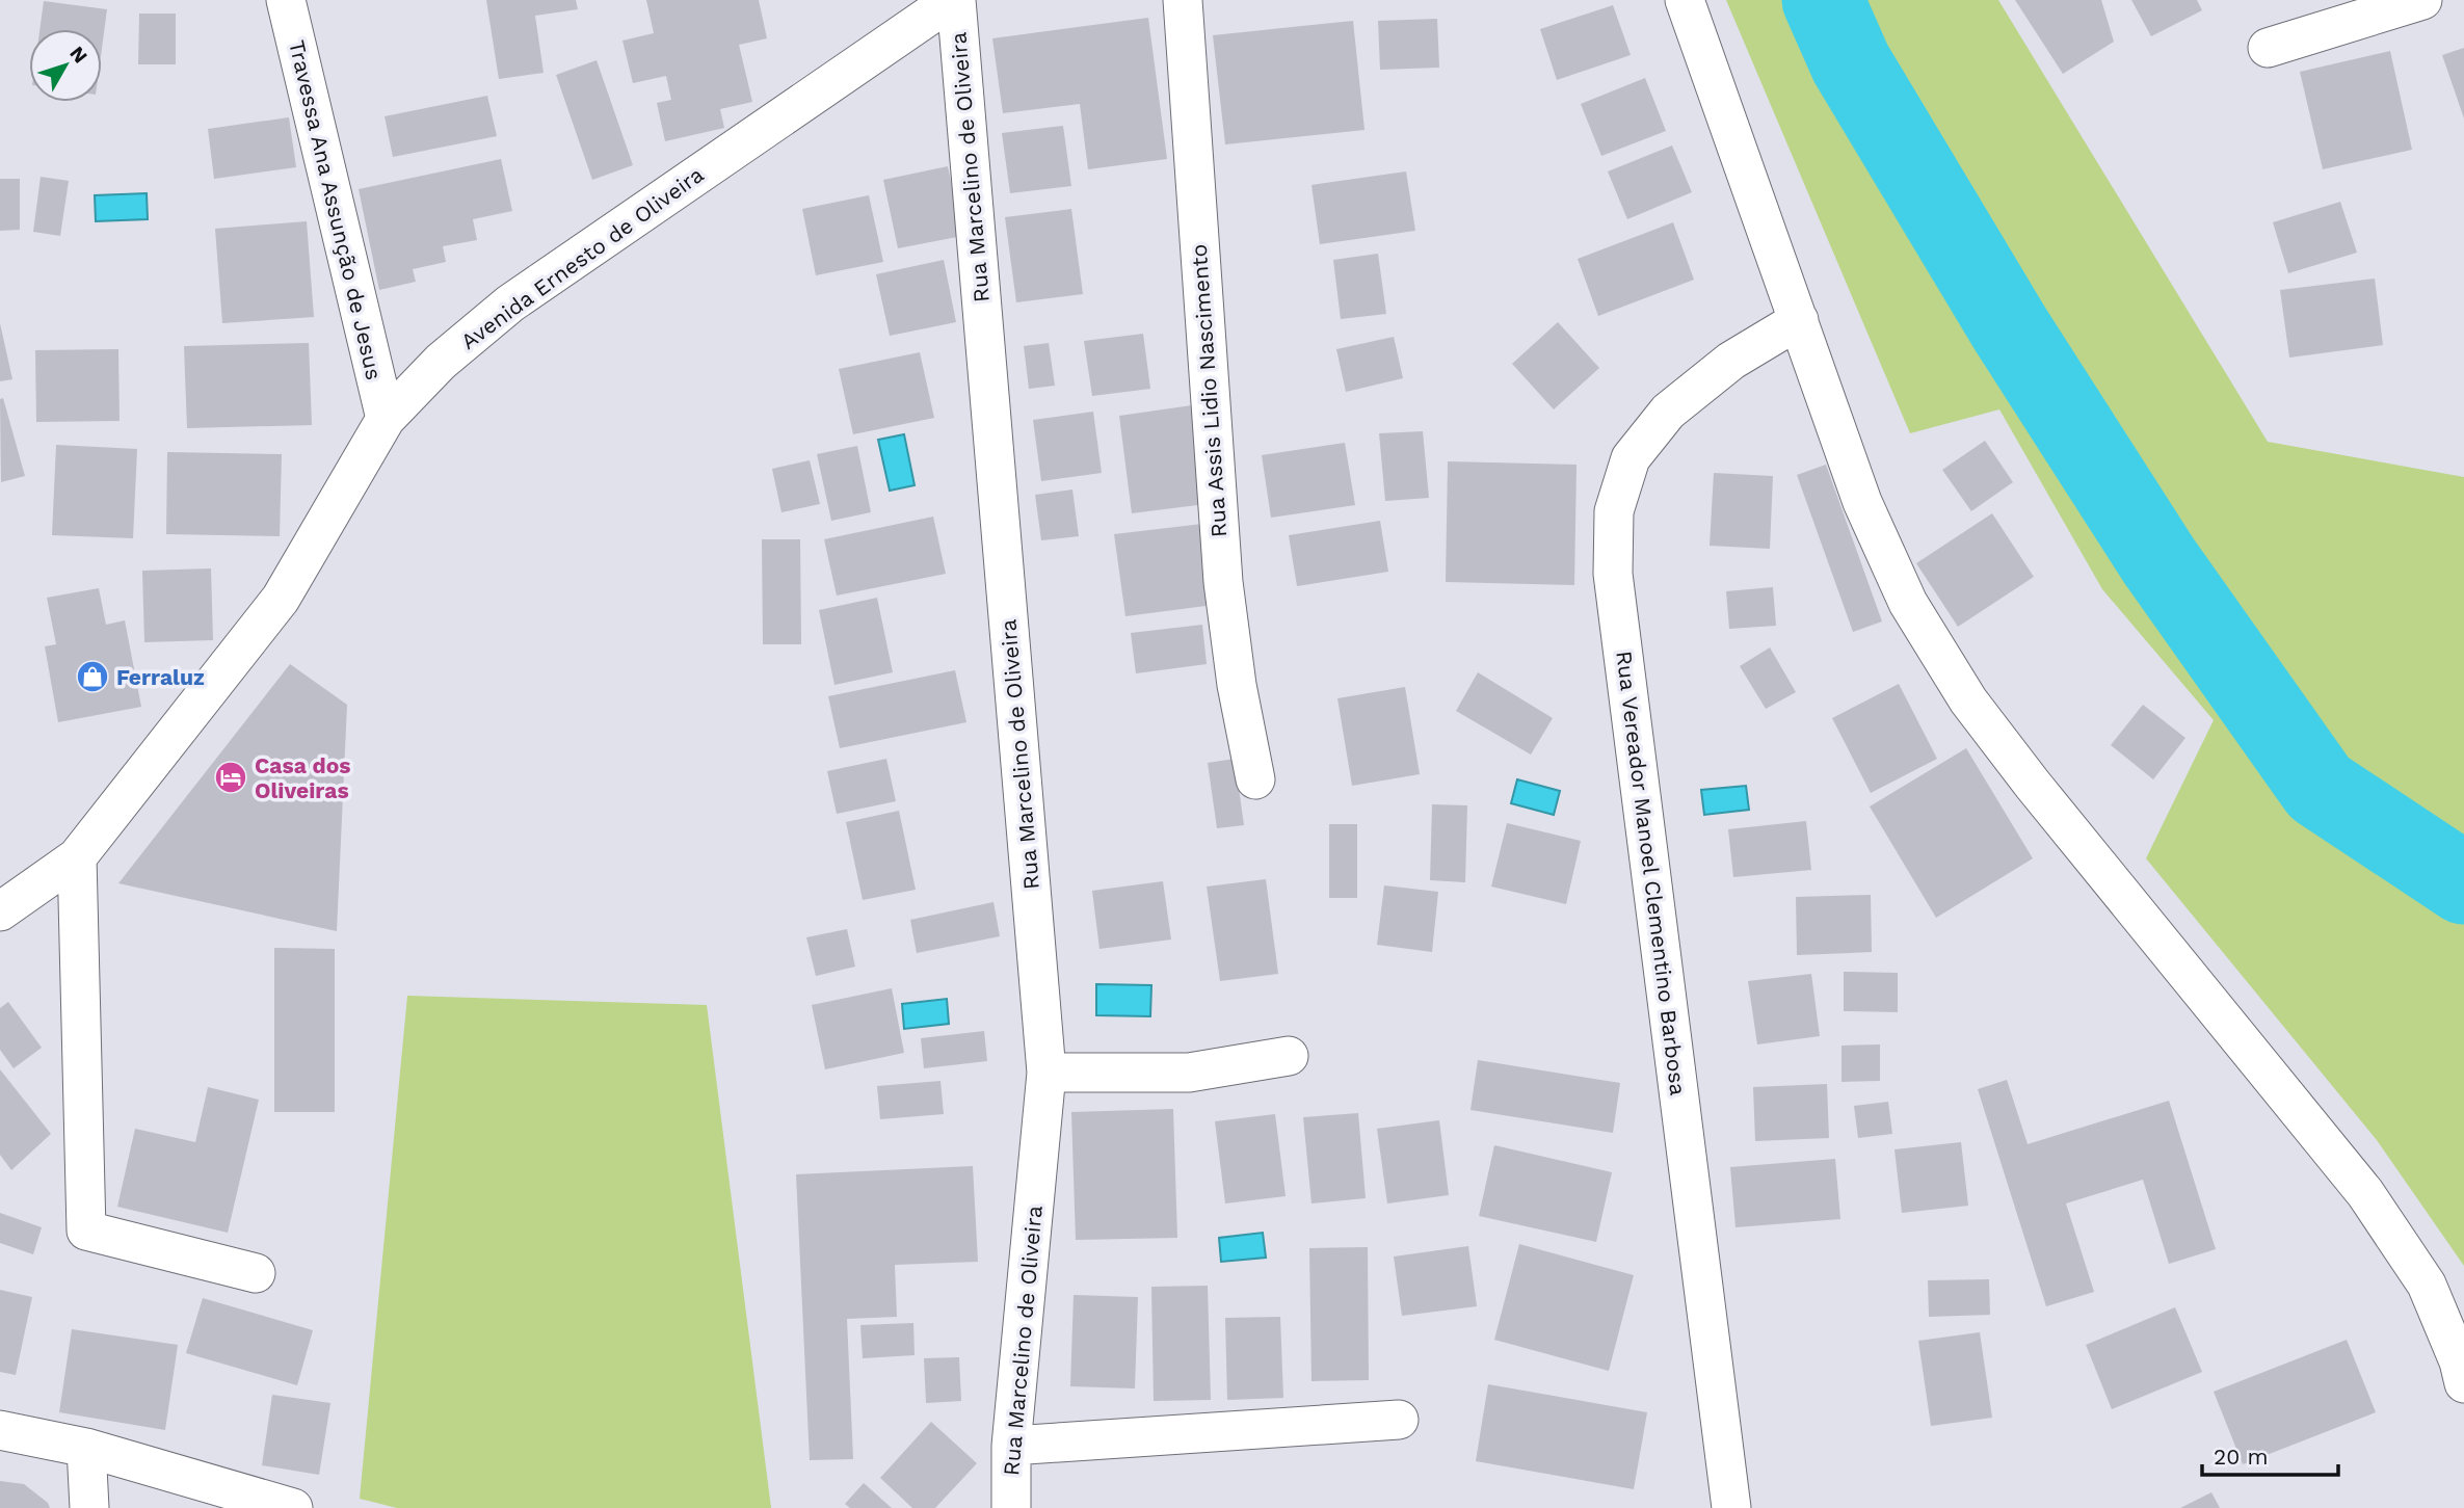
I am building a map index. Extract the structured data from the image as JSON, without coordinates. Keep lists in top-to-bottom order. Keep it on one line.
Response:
{"streets":{"street":["Rua Marcelino de Oliveira","Travessa Ana Assunção de Jesus","Avenida Ernesto de Oliveira","Rua Assis Lidio Nascimento","Rua Vereador Manoel Clementino Barbosa"]},"crossings":[["Rua Marcelino de Oliveira","Avenida Ernesto de Oliveira"],["Travessa Ana Assunção de Jesus","Avenida Ernesto de Oliveira"]],"places":{"shop":["Ferraluz"],"hotel":["Casa dos Oliveiras"]},"scale_bar":"20 m","north":"top right"}
